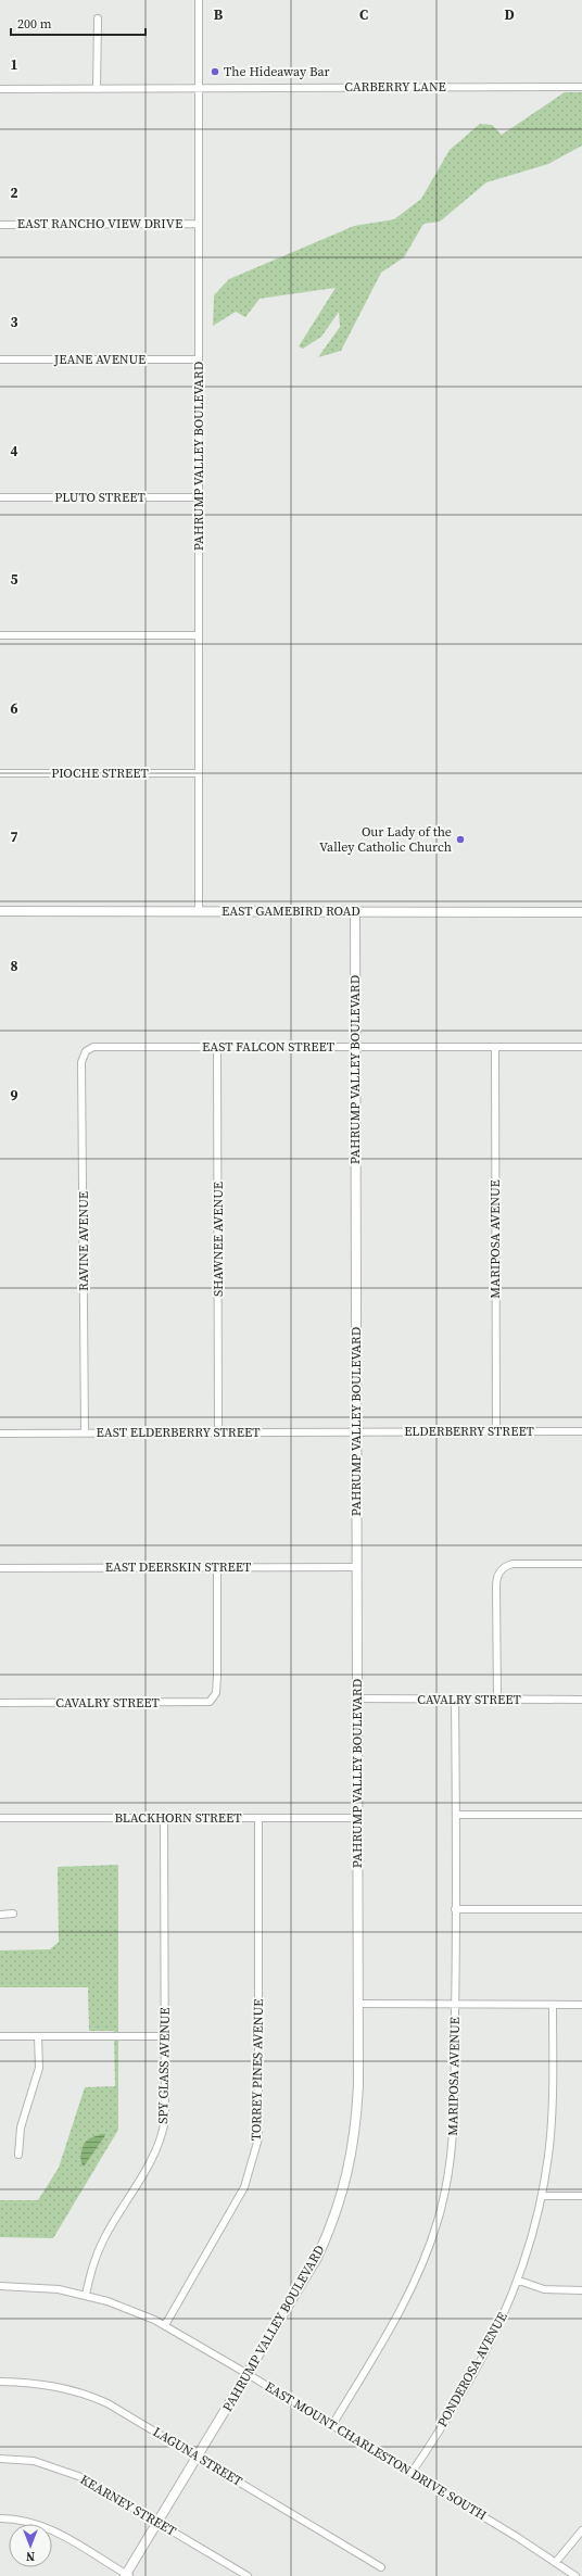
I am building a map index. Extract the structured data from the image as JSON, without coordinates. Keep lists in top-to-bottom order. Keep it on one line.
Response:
{"streets":{"main road":["PAHRUMP VALLEY BOULEVARD","EAST GAMEBIRD ROAD"],"street":["CARBERRY LANE","EAST RANCHO VIEW DRIVE","JEANE AVENUE","PLUTO STREET","PIOCHE STREET","EAST FALCON STREET","SHAWNEE AVENUE","MARIPOSA AVENUE","RAVINE AVENUE","ELDERBERRY STREET","EAST ELDERBERRY STREET","EAST DEERSKIN STREET","CAVALRY STREET","BLACKHORN STREET","SPY GLASS AVENUE","TORREY PINES AVENUE","PONDEROSA AVENUE","EAST MOUNT CHARLESTON DRIVE SOUTH","LAGUNA STREET","KEARNEY STREET"]},"crossings":[["CARBERRY LANE","PAHRUMP VALLEY BOULEVARD"],["EAST RANCHO VIEW DRIVE","PAHRUMP VALLEY BOULEVARD"],["JEANE AVENUE","PAHRUMP VALLEY BOULEVARD"],["PAHRUMP VALLEY BOULEVARD","PLUTO STREET"],["PAHRUMP VALLEY BOULEVARD","PIOCHE STREET"],["PAHRUMP VALLEY BOULEVARD","EAST GAMEBIRD ROAD"],["PAHRUMP VALLEY BOULEVARD","EAST FALCON STREET"],["PAHRUMP VALLEY BOULEVARD","ELDERBERRY STREET"],["PAHRUMP VALLEY BOULEVARD","EAST ELDERBERRY STREET"],["PAHRUMP VALLEY BOULEVARD","EAST DEERSKIN STREET"],["PAHRUMP VALLEY BOULEVARD","CAVALRY STREET"],["PAHRUMP VALLEY BOULEVARD","BLACKHORN STREET"],["PAHRUMP VALLEY BOULEVARD","EAST MOUNT CHARLESTON DRIVE SOUTH"],["PAHRUMP VALLEY BOULEVARD","LAGUNA STREET"],["PAHRUMP VALLEY BOULEVARD","KEARNEY STREET"],["EAST FALCON STREET","SHAWNEE AVENUE"],["EAST FALCON STREET","MARIPOSA AVENUE"],["EAST FALCON STREET","RAVINE AVENUE"],["SHAWNEE AVENUE","EAST ELDERBERRY STREET"],["MARIPOSA AVENUE","ELDERBERRY STREET"],["MARIPOSA AVENUE","CAVALRY STREET"],["MARIPOSA AVENUE","EAST MOUNT CHARLESTON DRIVE SOUTH"],["RAVINE AVENUE","EAST ELDERBERRY STREET"],["ELDERBERRY STREET","EAST ELDERBERRY STREET"],["EAST DEERSKIN STREET","CAVALRY STREET"],["BLACKHORN STREET","SPY GLASS AVENUE"],["BLACKHORN STREET","TORREY PINES AVENUE"],["SPY GLASS AVENUE","EAST MOUNT CHARLESTON DRIVE SOUTH"],["TORREY PINES AVENUE","EAST MOUNT CHARLESTON DRIVE SOUTH"],["PONDEROSA AVENUE","EAST MOUNT CHARLESTON DRIVE SOUTH"]],"places":["The Hideaway Bar","Our Lady of the Valley Catholic Church"],"scale_bar":"200 m","north":"bottom","grid":{"columns":["B","C","D"],"rows":["1","2","3","4","5","6","7","8","9"]}}
